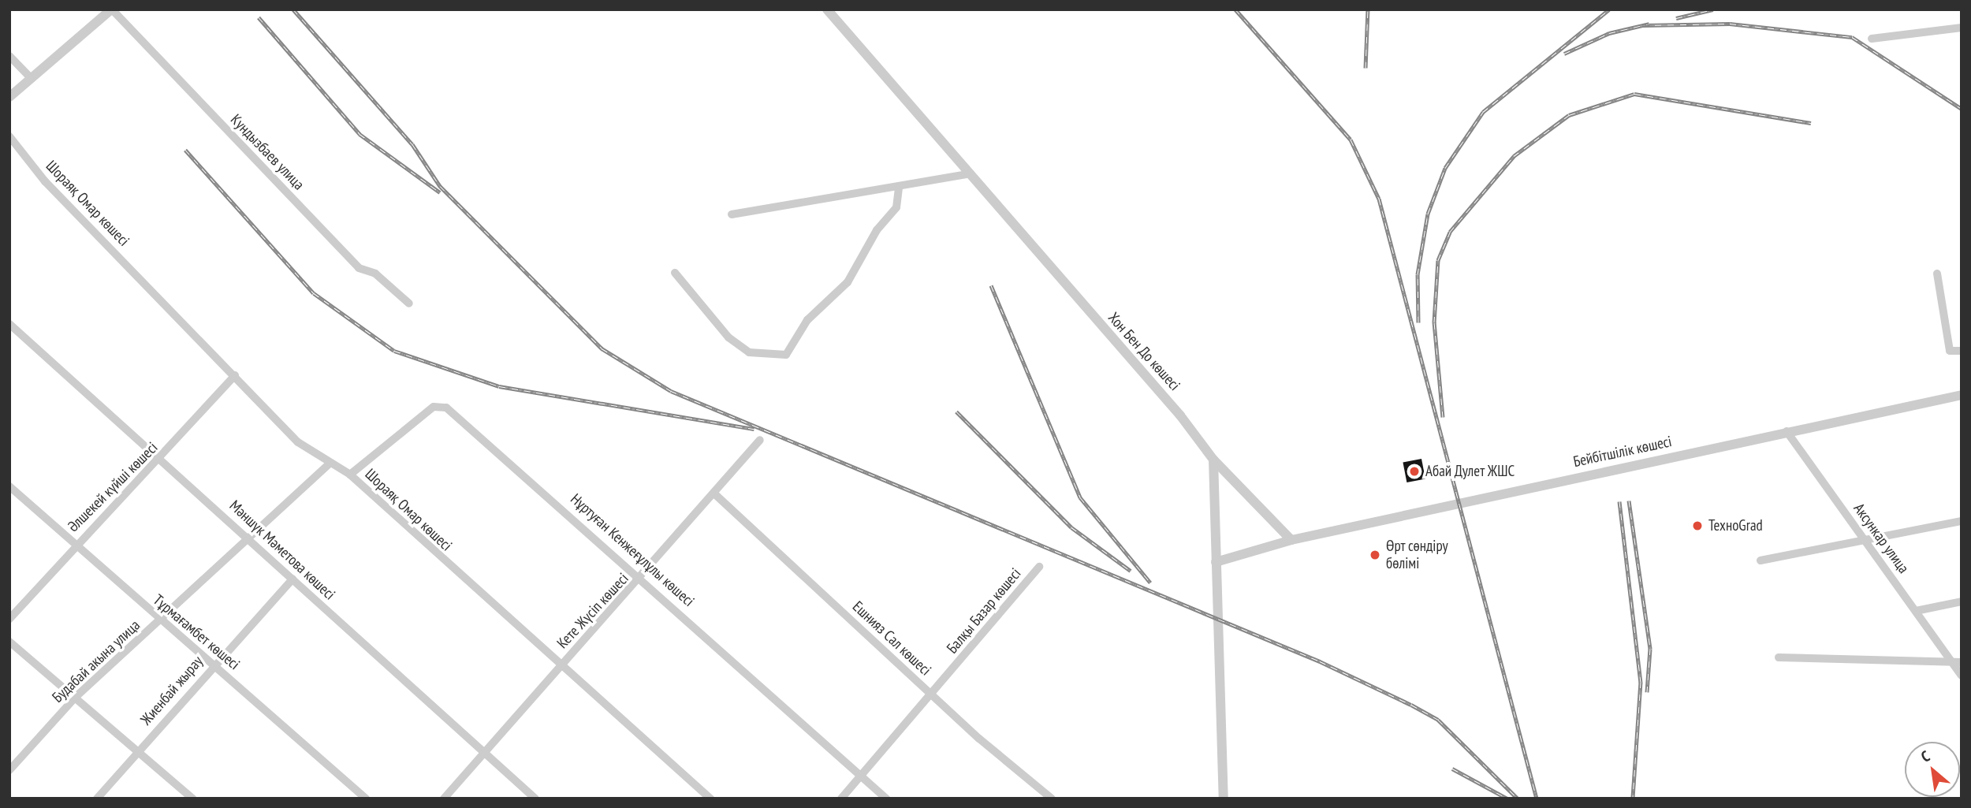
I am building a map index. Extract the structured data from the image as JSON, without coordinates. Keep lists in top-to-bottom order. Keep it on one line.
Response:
{"streets":{"street":["Кундызбаев улица","Шораяқ Омар көшесі","Хон Бен До көшесі","Бейбітшілік көшесі","Әлшекей күйші көшесі","Аксункар улица","Мәншүк Мәметова көшесі","Нұртуған Кенжеғұлұлы көшесі","Кете Жүсіп көшесі","Балқы Базар көшесі","Тұрмағамбет көшесі","Ешнияз Сал көшесі","Будабай акына улица","Жиенбай жырау"]},"crossings":[["Шораяқ Омар көшесі","Әлшекей күйші көшесі"],["Шораяқ Омар көшесі","Нұртуған Кенжеғұлұлы көшесі"],["Шораяқ Омар көшесі","Кете Жүсіп көшесі"],["Шораяқ Омар көшесі","Будабай акына улица"],["Хон Бен До көшесі","Бейбітшілік көшесі"],["Бейбітшілік көшесі","Аксункар улица"],["Әлшекей күйші көшесі","Мәншүк Мәметова көшесі"],["Әлшекей күйші көшесі","Тұрмағамбет көшесі"],["Мәншүк Мәметова көшесі","Кете Жүсіп көшесі"],["Мәншүк Мәметова көшесі","Будабай акына улица"],["Мәншүк Мәметова көшесі","Жиенбай жырау"],["Нұртуған Кенжеғұлұлы көшесі","Кете Жүсіп көшесі"],["Нұртуған Кенжеғұлұлы көшесі","Балқы Базар көшесі"],["Кете Жүсіп көшесі","Ешнияз Сал көшесі"],["Балқы Базар көшесі","Ешнияз Сал көшесі"],["Тұрмағамбет көшесі","Будабай акына улица"],["Тұрмағамбет көшесі","Жиенбай жырау"]],"places":["Абай Дулет ЖШС","ТехноGrad","Өрт сөндіру бөлімі"],"north":"top left"}
